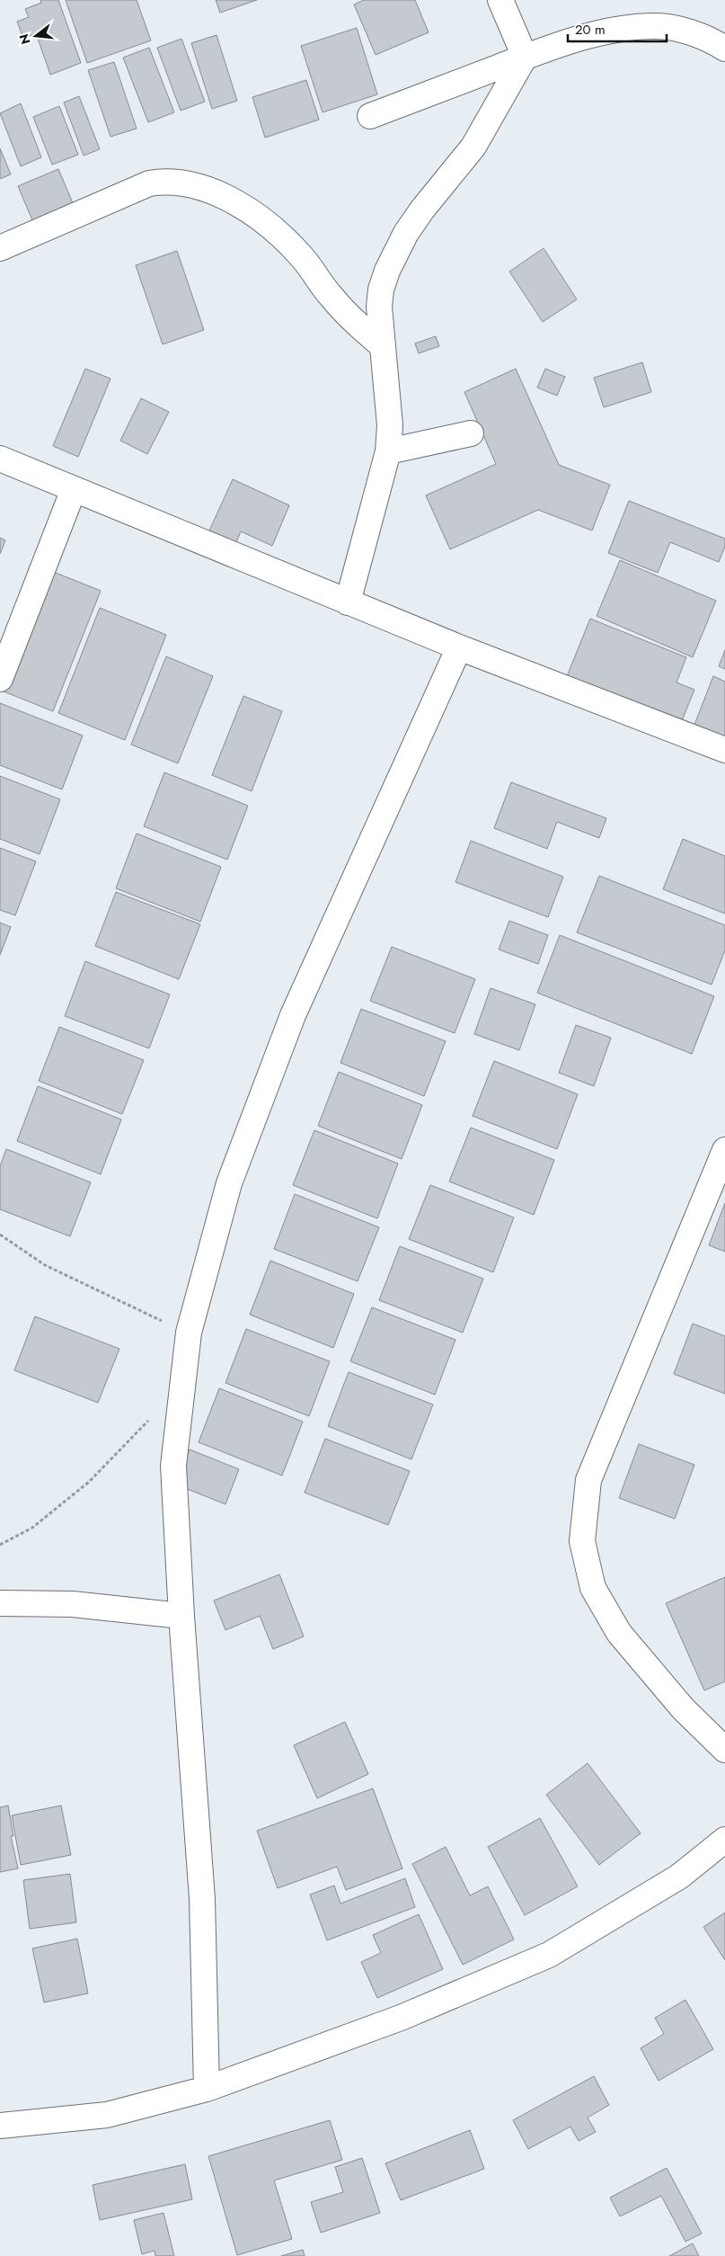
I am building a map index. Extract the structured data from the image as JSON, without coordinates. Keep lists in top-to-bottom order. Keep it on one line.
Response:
{"scale_bar":"20 m","north":"left"}
